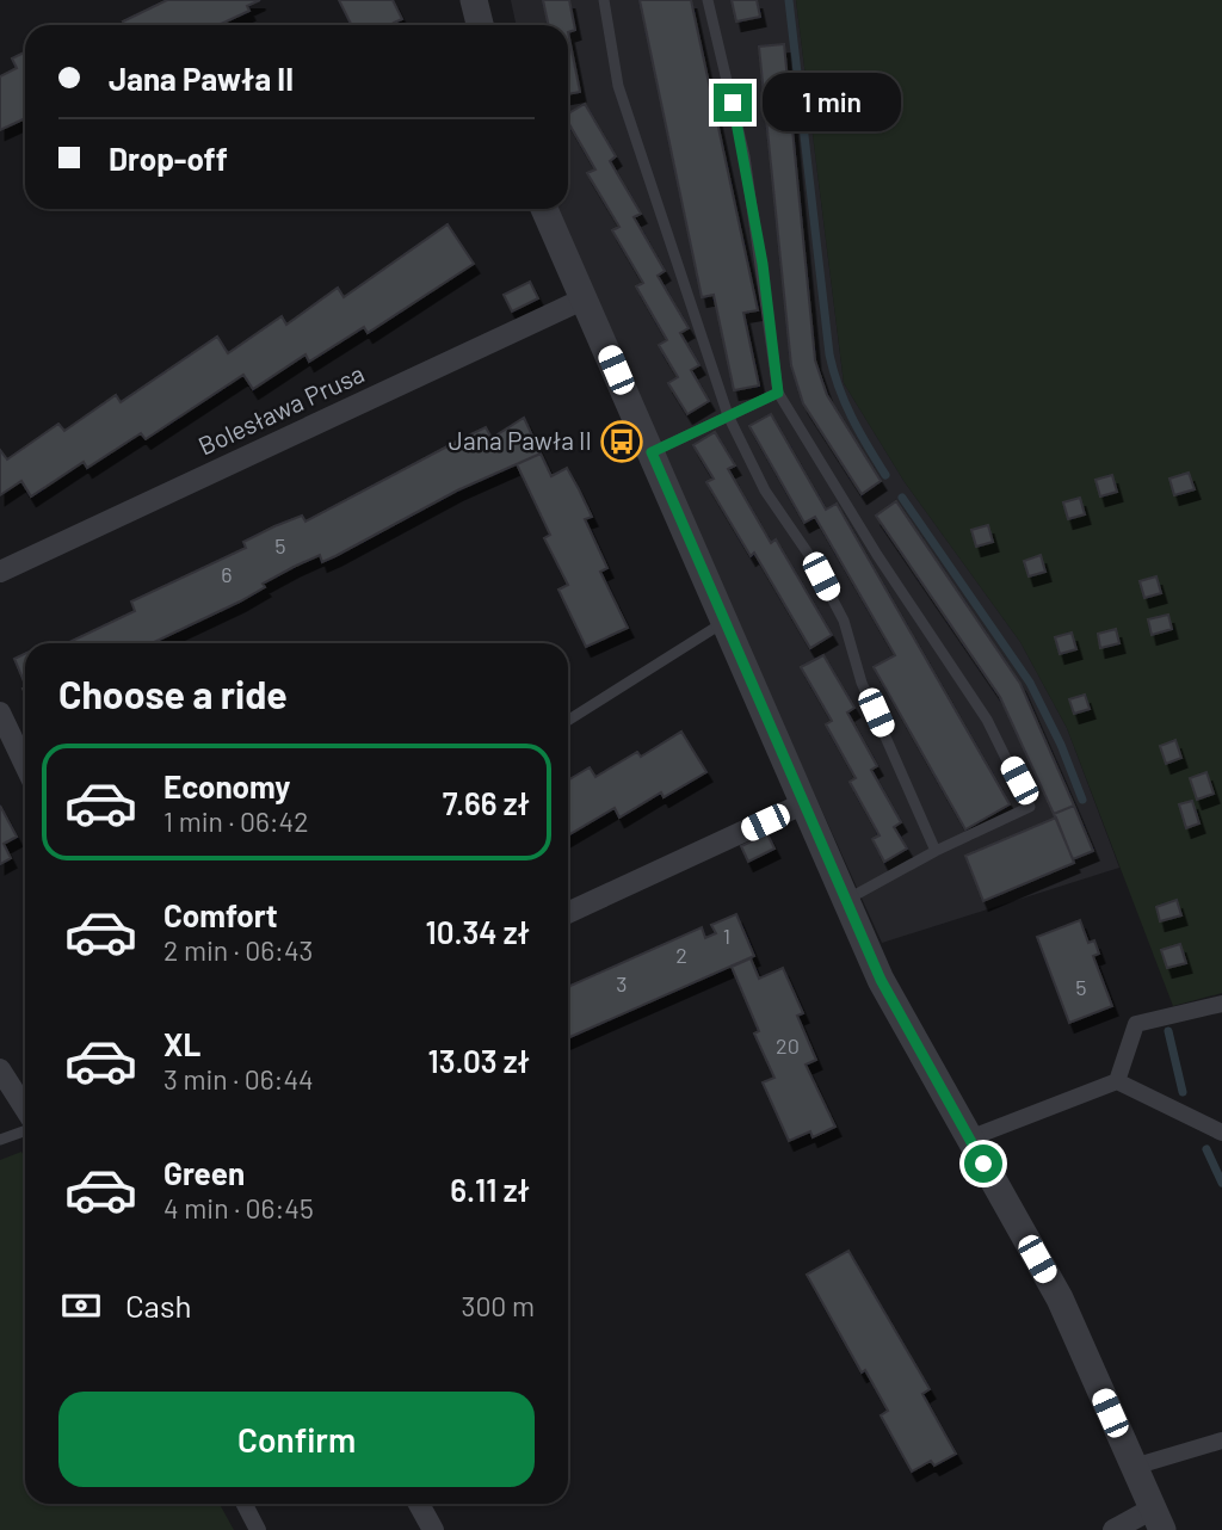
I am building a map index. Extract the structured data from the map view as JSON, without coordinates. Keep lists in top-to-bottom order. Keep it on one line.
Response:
{"streets":{"street":["Bolesława Prusa"]},"places":{"bus stop":["Jana Pawła II"]},"house_numbers":["5","6","1","2","3","5","20"],"page":{"banner":["Jana Pawła II","Drop-off"],"bubble":"1 min","heading":"Choose a ride","list":[{"name":"Economy","note":"1 min · 06:42","value":"7.66 zł"},{"name":"Comfort","note":"2 min · 06:43","value":"10.34 zł"},{"name":"XL","note":"3 min · 06:44","value":"13.03 zł"},{"name":"Green","note":"4 min · 06:45","value":"6.11 zł"}],"pay":["Cash","300 m"],"buttons":"Confirm"}}
